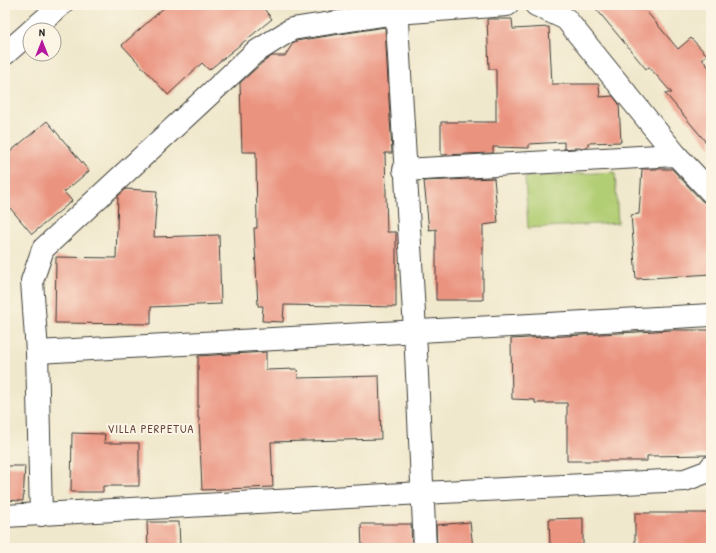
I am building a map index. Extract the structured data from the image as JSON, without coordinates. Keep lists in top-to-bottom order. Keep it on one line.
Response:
{"districts":["VILLA PERPETUA"],"north":"top"}
